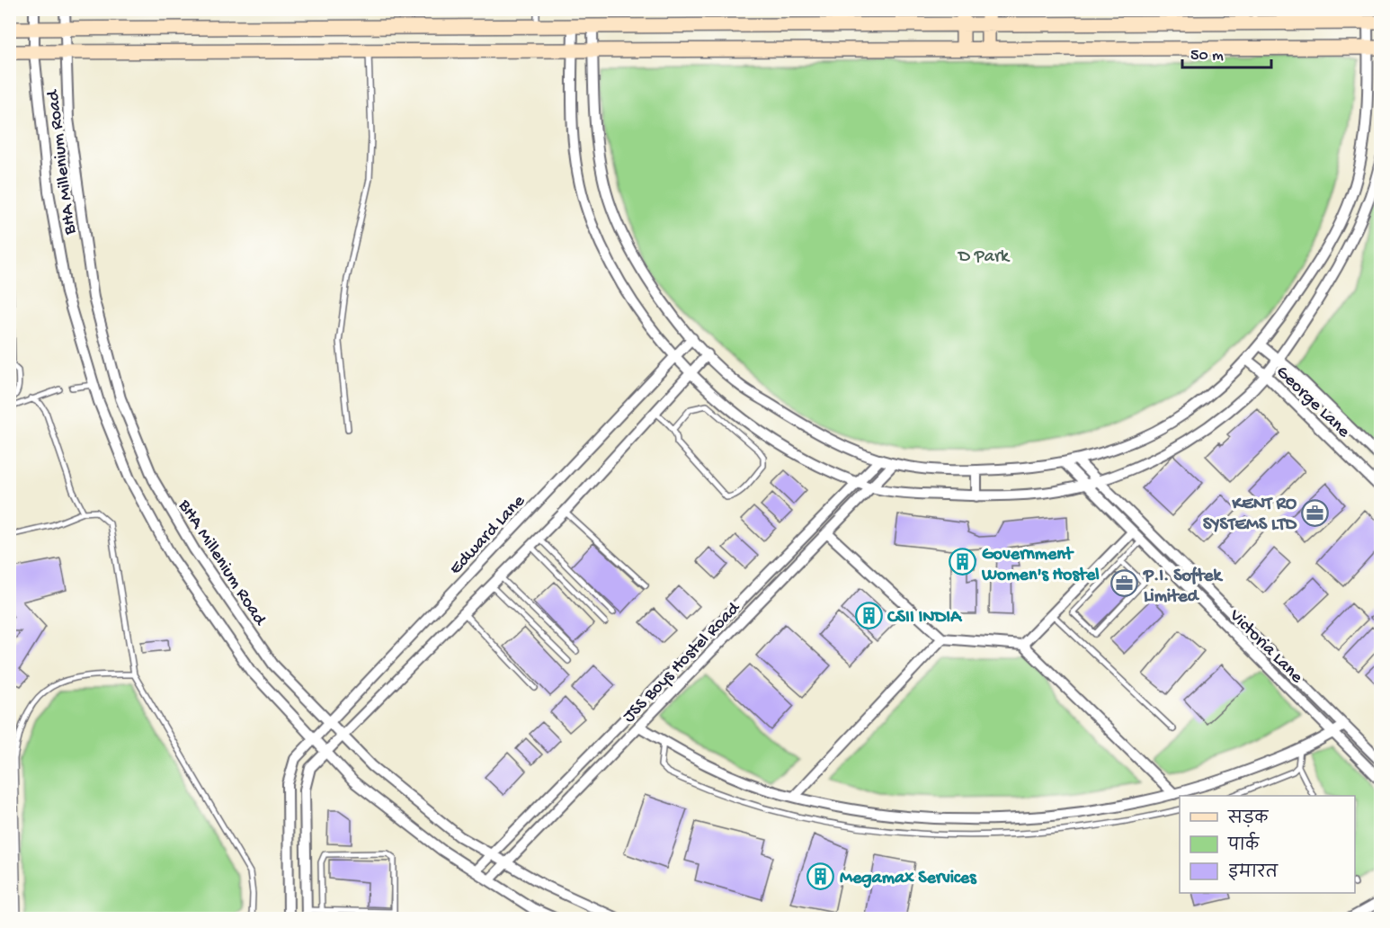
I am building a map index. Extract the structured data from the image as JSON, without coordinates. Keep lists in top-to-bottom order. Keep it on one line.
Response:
{"streets":{"street":["BHA Millenium Road","George Lane","Edward Lane","Victoria Lane","JSS Boys Hostel Road"]},"crossings":[["BHA Millenium Road","Edward Lane"],["BHA Millenium Road","JSS Boys Hostel Road"]],"parks":["D Park"],"places":{"office":["KENT RO SYSTEMS LTD","P.I. Softek Limited"],"building":["Government Women's Hostel","CSII INDIA","Megamax Services"]},"legend":["सड़क","पार्क","इमारत"],"scale_bar":"50 m"}
